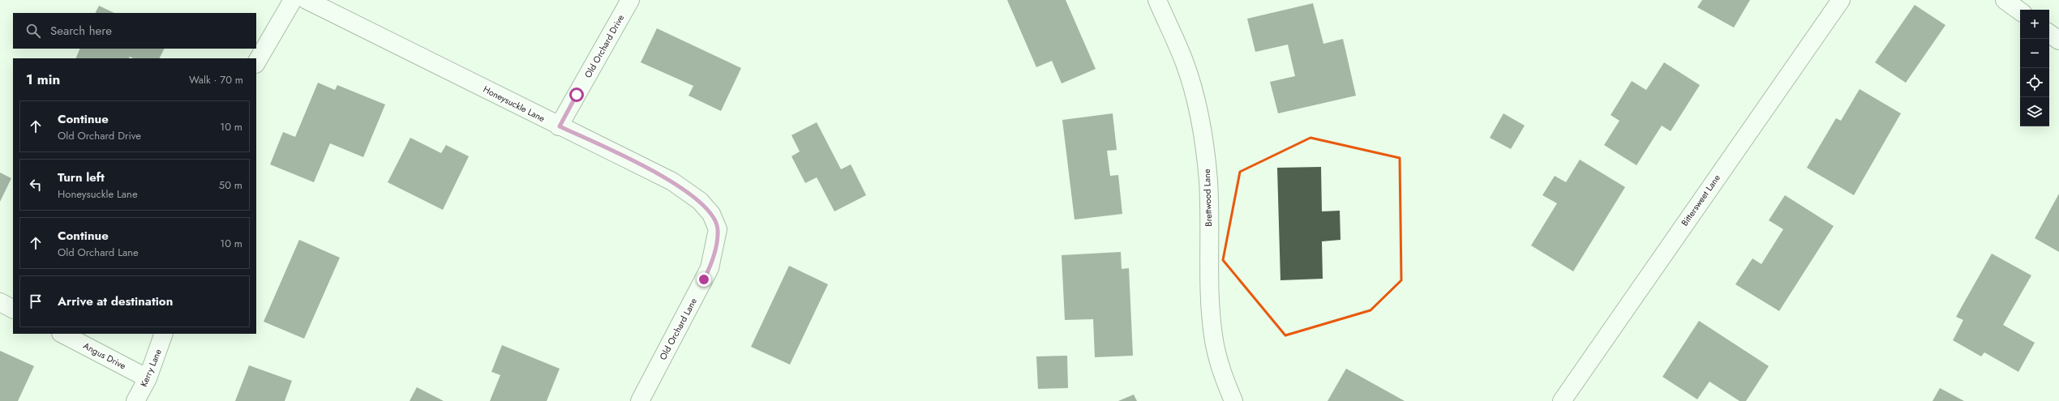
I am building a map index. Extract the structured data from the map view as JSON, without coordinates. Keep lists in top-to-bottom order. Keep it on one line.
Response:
{"streets":{"street":["Old Orchard Drive","Honeysuckle Lane","Brettwood Lane","Bittersweet Lane","Old Orchard Lane","Angus Drive","Kerry Lane"]},"crossings":[["Old Orchard Drive","Honeysuckle Lane"],["Honeysuckle Lane","Old Orchard Lane"],["Angus Drive","Kerry Lane"]],"page":{"map_buttons":["+","−"],"search":"Search here","heading":["1 min","Walk · 70 m"],"list":[["Continue","Old Orchard Drive","10 m"],["Turn left","Honeysuckle Lane","50 m"],["Continue","Old Orchard Lane","10 m"],"Arrive at destination"]}}
